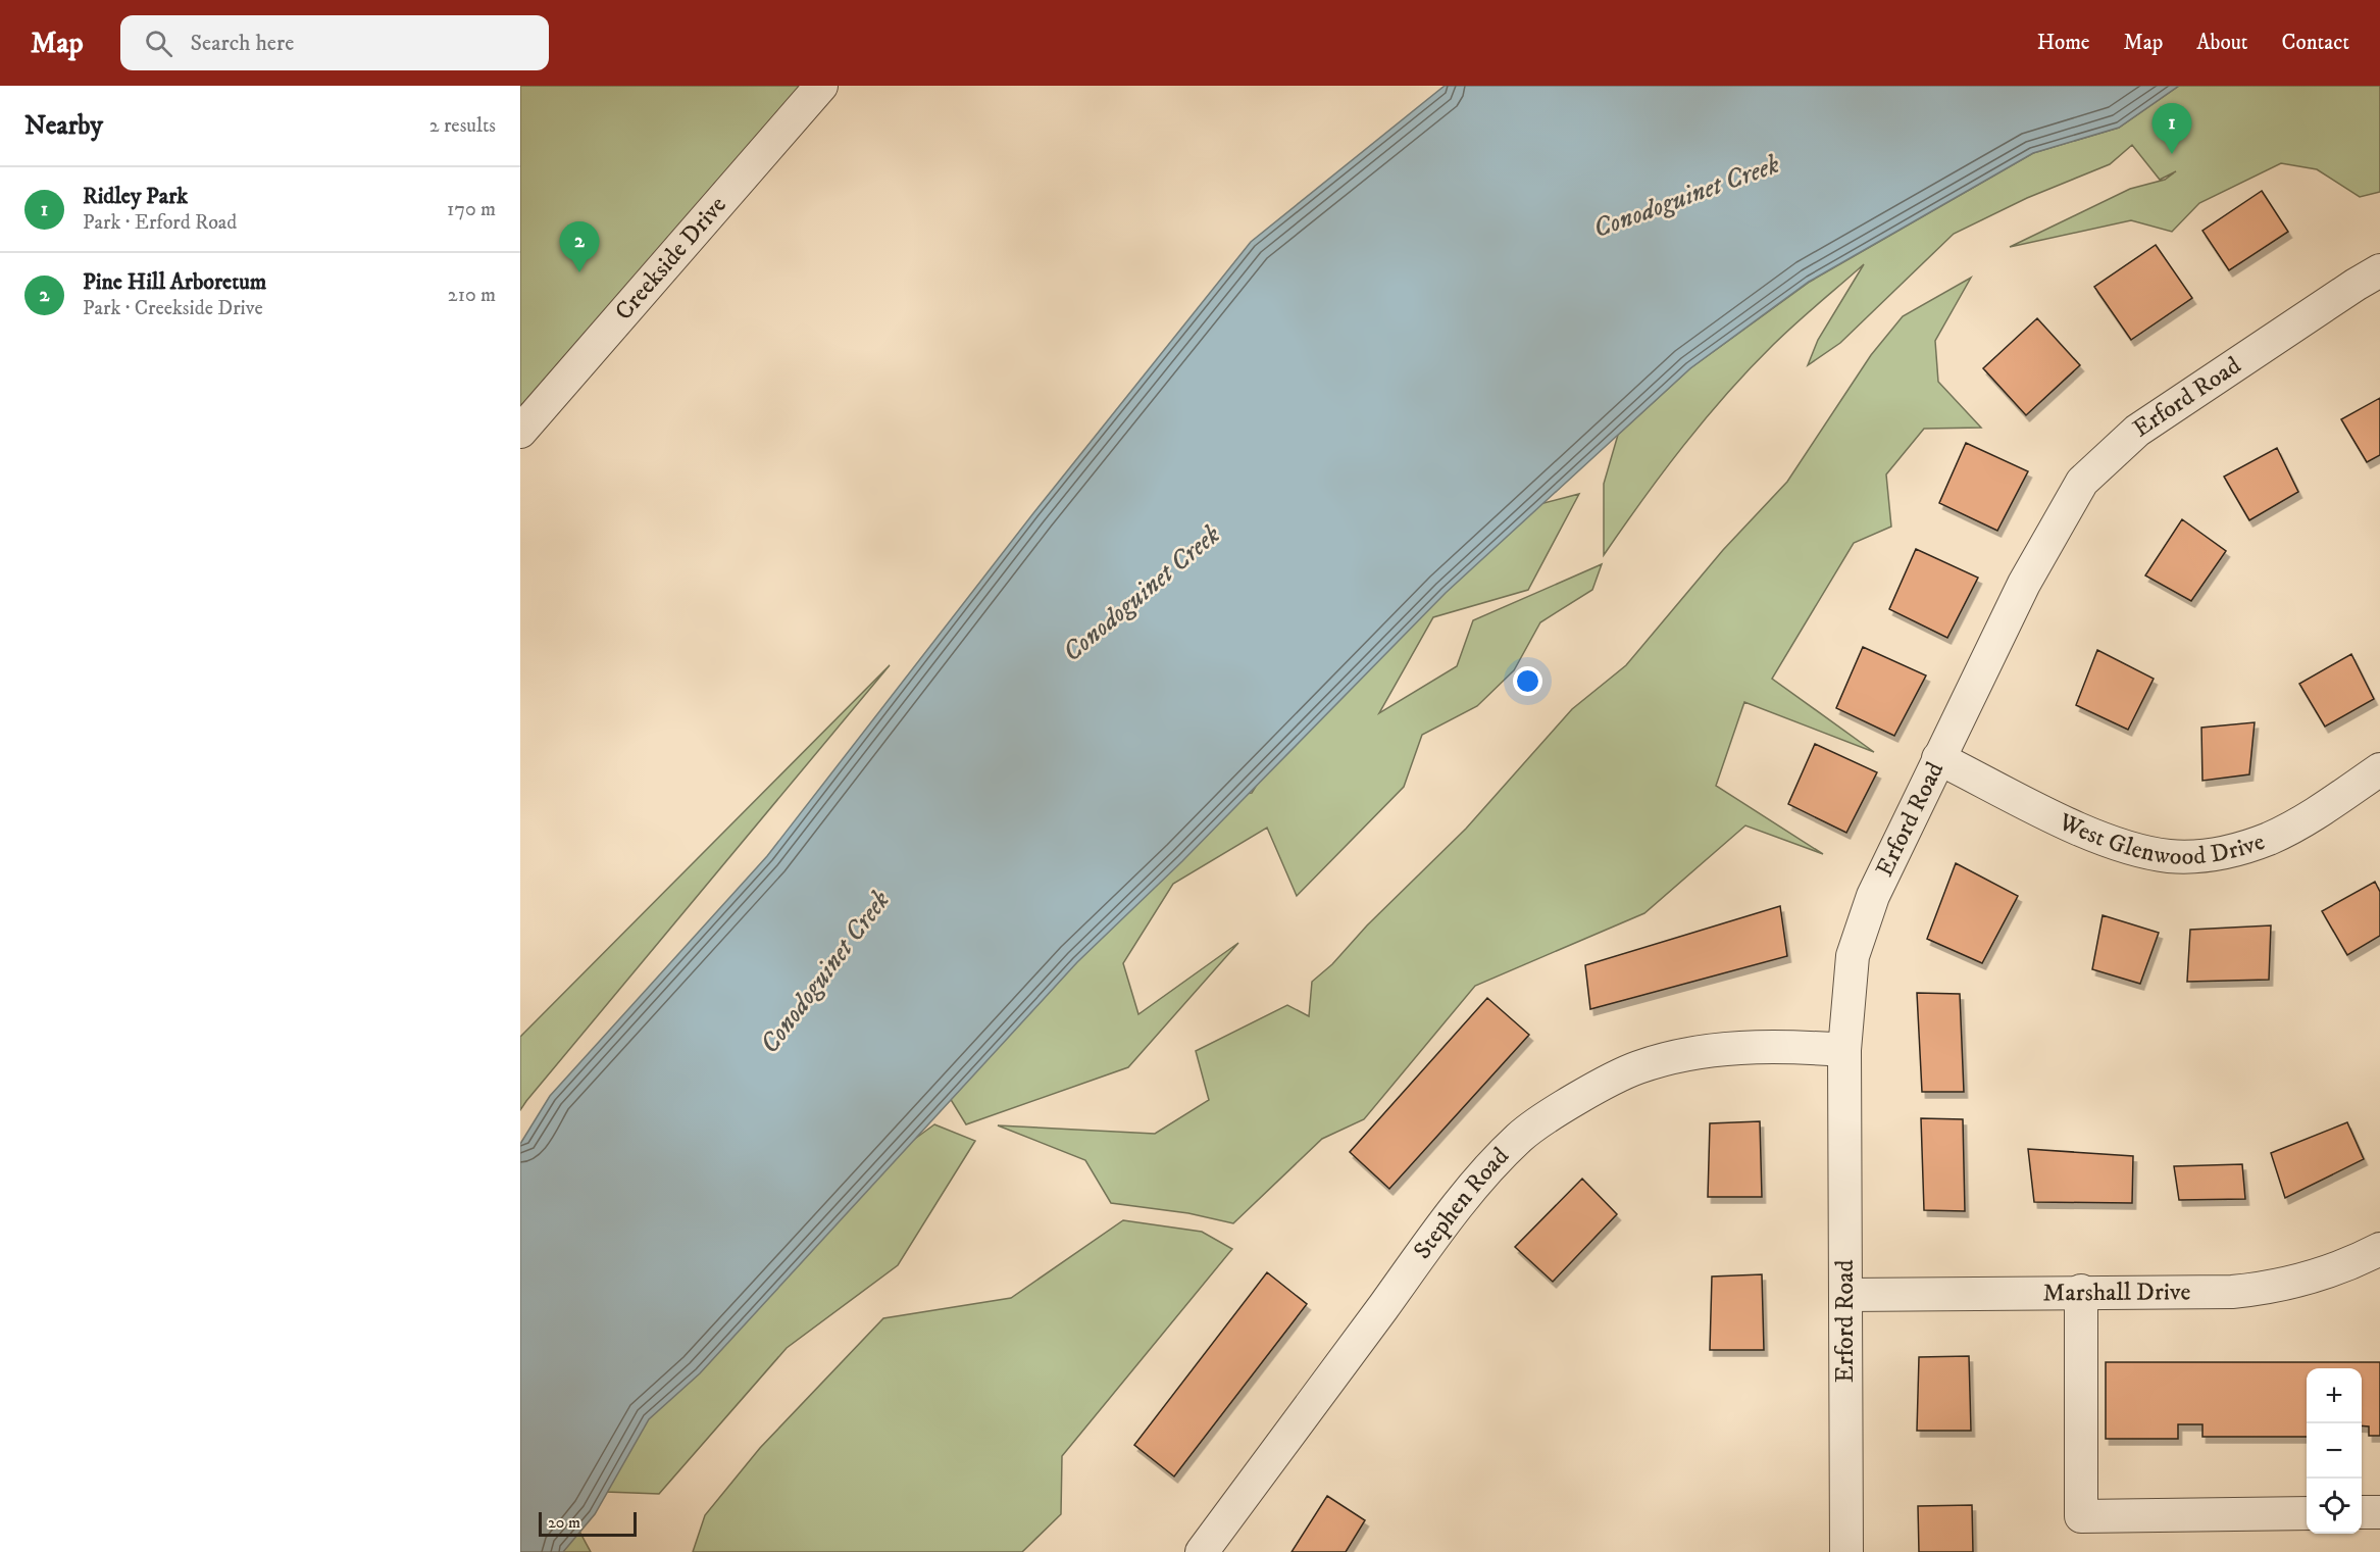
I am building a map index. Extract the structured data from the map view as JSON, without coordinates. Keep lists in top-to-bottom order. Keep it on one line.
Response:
{"streets":{"street":["Creekside Drive","Erford Road","West Glenwood Drive","Stephen Road","Marshall Drive"]},"crossings":[["Erford Road","West Glenwood Drive"],["Erford Road","Stephen Road"],["Erford Road","Marshall Drive"]],"water":["Conodoguinet Creek"],"scale_bar":"20 m","page":{"header":"Map","search":"Search here","nav":["Home","Map","About","Contact"],"heading":["Nearby","2 results"],"pins":["1","2"],"list":[{"mark":"1","name":"Ridley Park","note":"Park · Erford Road","value":"170 m"},{"mark":"2","name":"Pine Hill Arboretum","note":"Park · Creekside Drive","value":"210 m"}],"map_buttons":["+","−"],"scale":"20 m"}}
